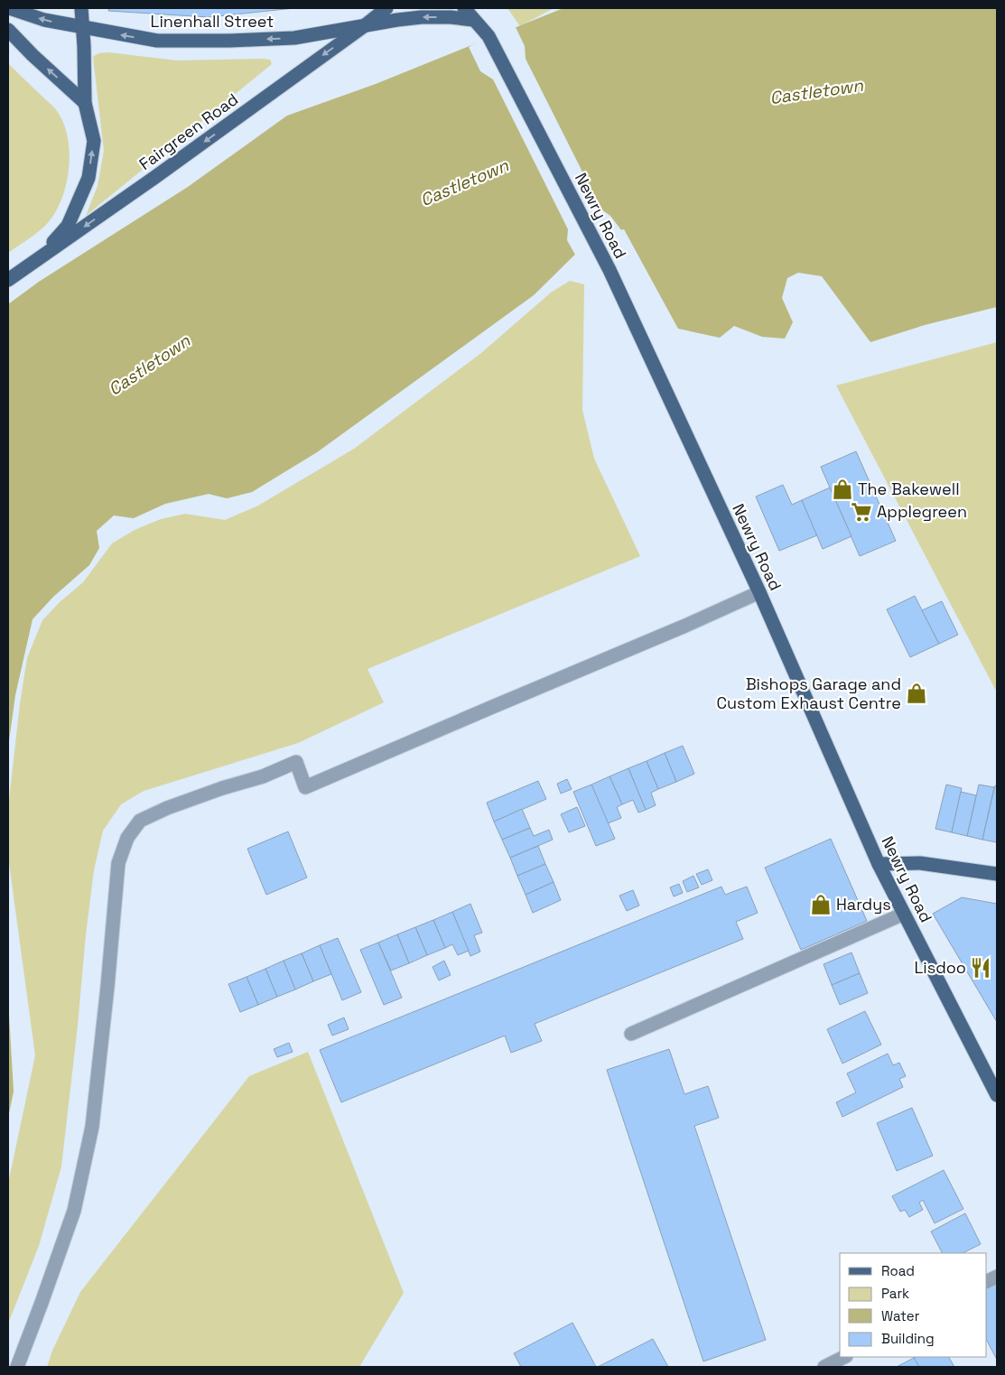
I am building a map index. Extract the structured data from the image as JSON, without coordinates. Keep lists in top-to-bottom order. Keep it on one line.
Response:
{"streets":{"main road":["Linenhall Street","Fairgreen Road","Newry Road"]},"crossings":[["Linenhall Street","Fairgreen Road"]],"one_way":["Linenhall Street","Fairgreen Road"],"water":["Castletown"],"places":{"shop":["The Bakewell","Bishops Garage and Custom Exhaust Centre","Hardys"],"supermarket":["Applegreen"],"restaurant":["Lisdoo"]},"legend":["Road","Park","Water","Building"]}
